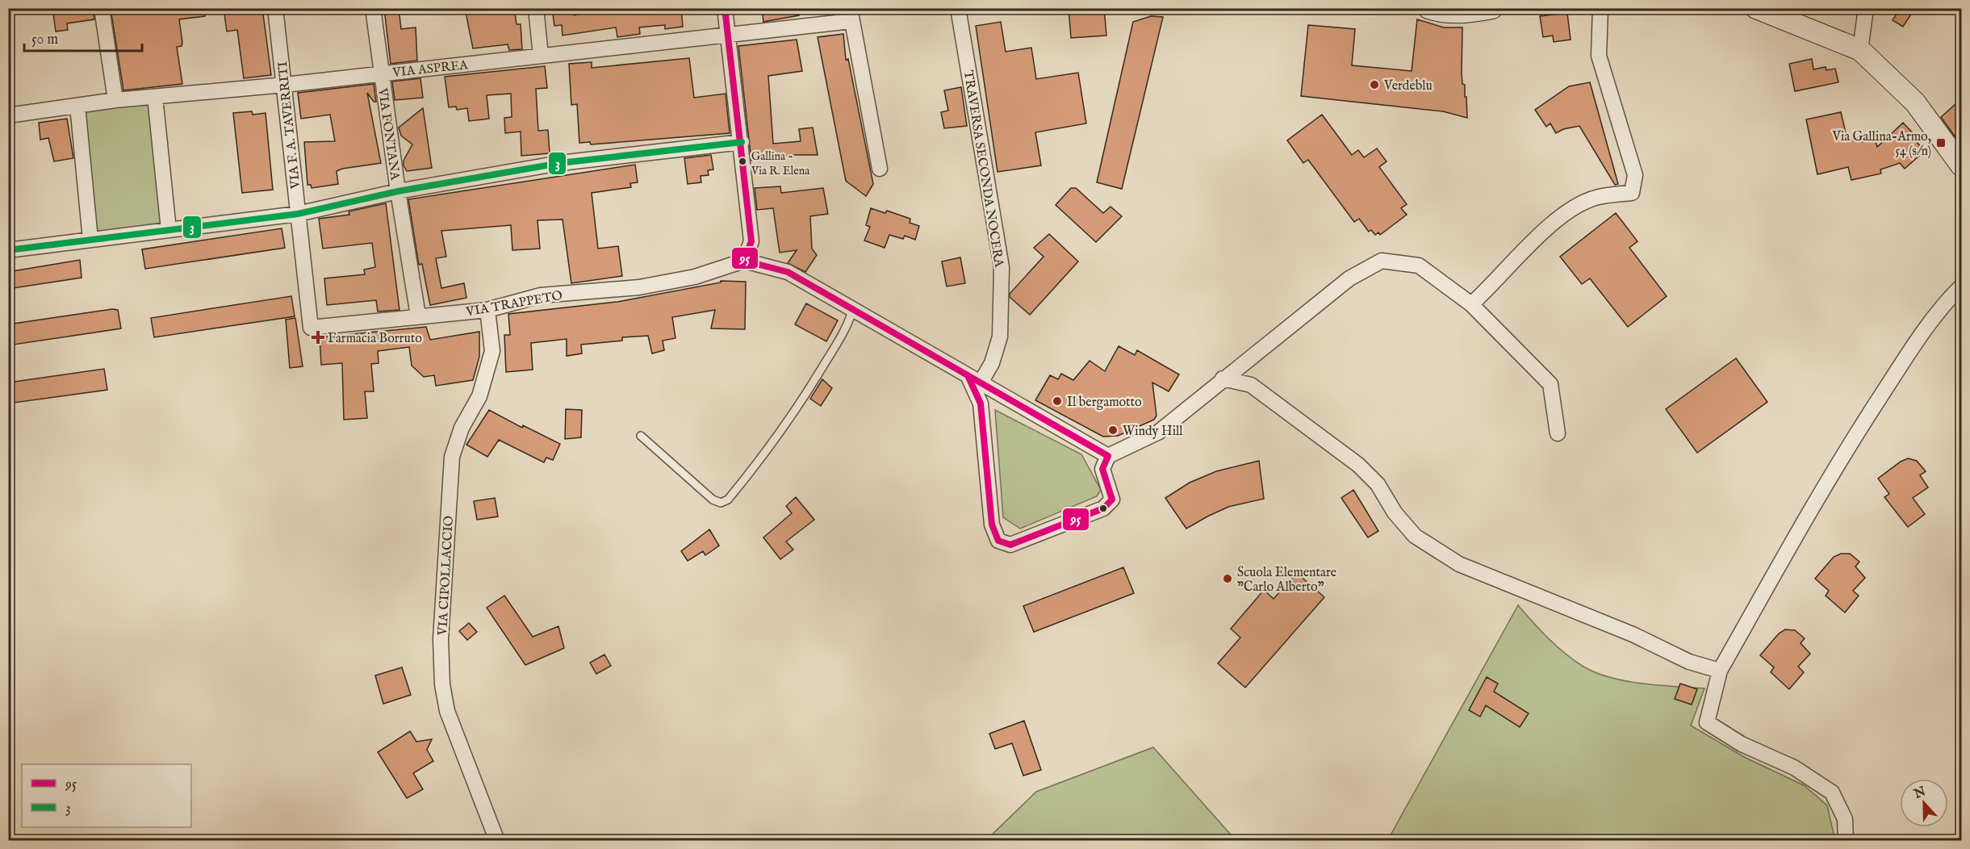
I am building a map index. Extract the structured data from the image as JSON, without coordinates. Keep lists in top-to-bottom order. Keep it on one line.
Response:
{"streets":{"street":["VIA ASPREA","VIA F. A. TAVERRITI","VIA FONTANA","TRAVERSA SECONDA NOCERA","VIA TRAPPETO","VIA CIPOLLACCIO"]},"crossings":[["VIA ASPREA","VIA F. A. TAVERRITI"],["VIA ASPREA","VIA FONTANA"],["VIA F. A. TAVERRITI","VIA TRAPPETO"],["VIA FONTANA","VIA TRAPPETO"],["VIA TRAPPETO","VIA CIPOLLACCIO"]],"places":{"other":["Verdeblu","Gallina - Via R. Elena","Il bergamotto","Windy Hill","Scuola Elementare \"Carlo Alberto\""],"transit":["Via Gallina-Armo, 54 (s/n)"],"health":["Farmacia Borruto"]},"lines":["transit line 95","transit line 3"],"legend":["95","3"],"scale_bar":"50 m","north":"top"}
